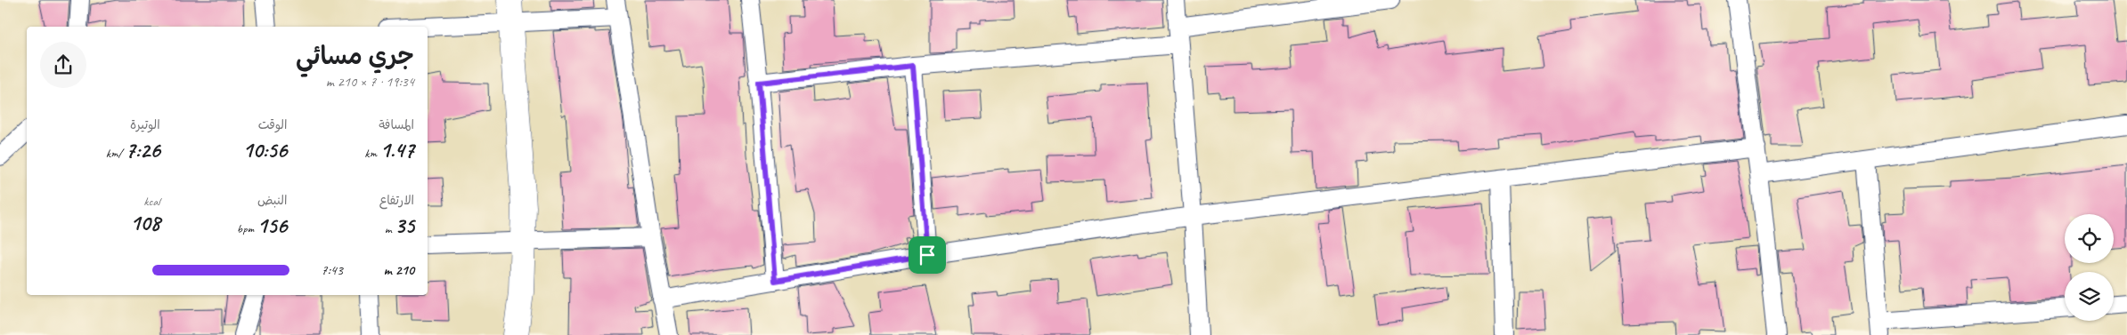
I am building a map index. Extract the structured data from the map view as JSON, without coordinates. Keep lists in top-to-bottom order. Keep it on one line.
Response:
{"page":{"heading":["جري مسائي","19:34 · 7 × 210 m"],"stats":[["المسافة","1.47 km"],["الوقت","10:56"],["الوتيرة","7:26 /km"],["الارتفاع","35 m"],["النبض","156 bpm"],["kcal","108"]],"list":[{"name":"210 m","note":"7:43"}]}}
